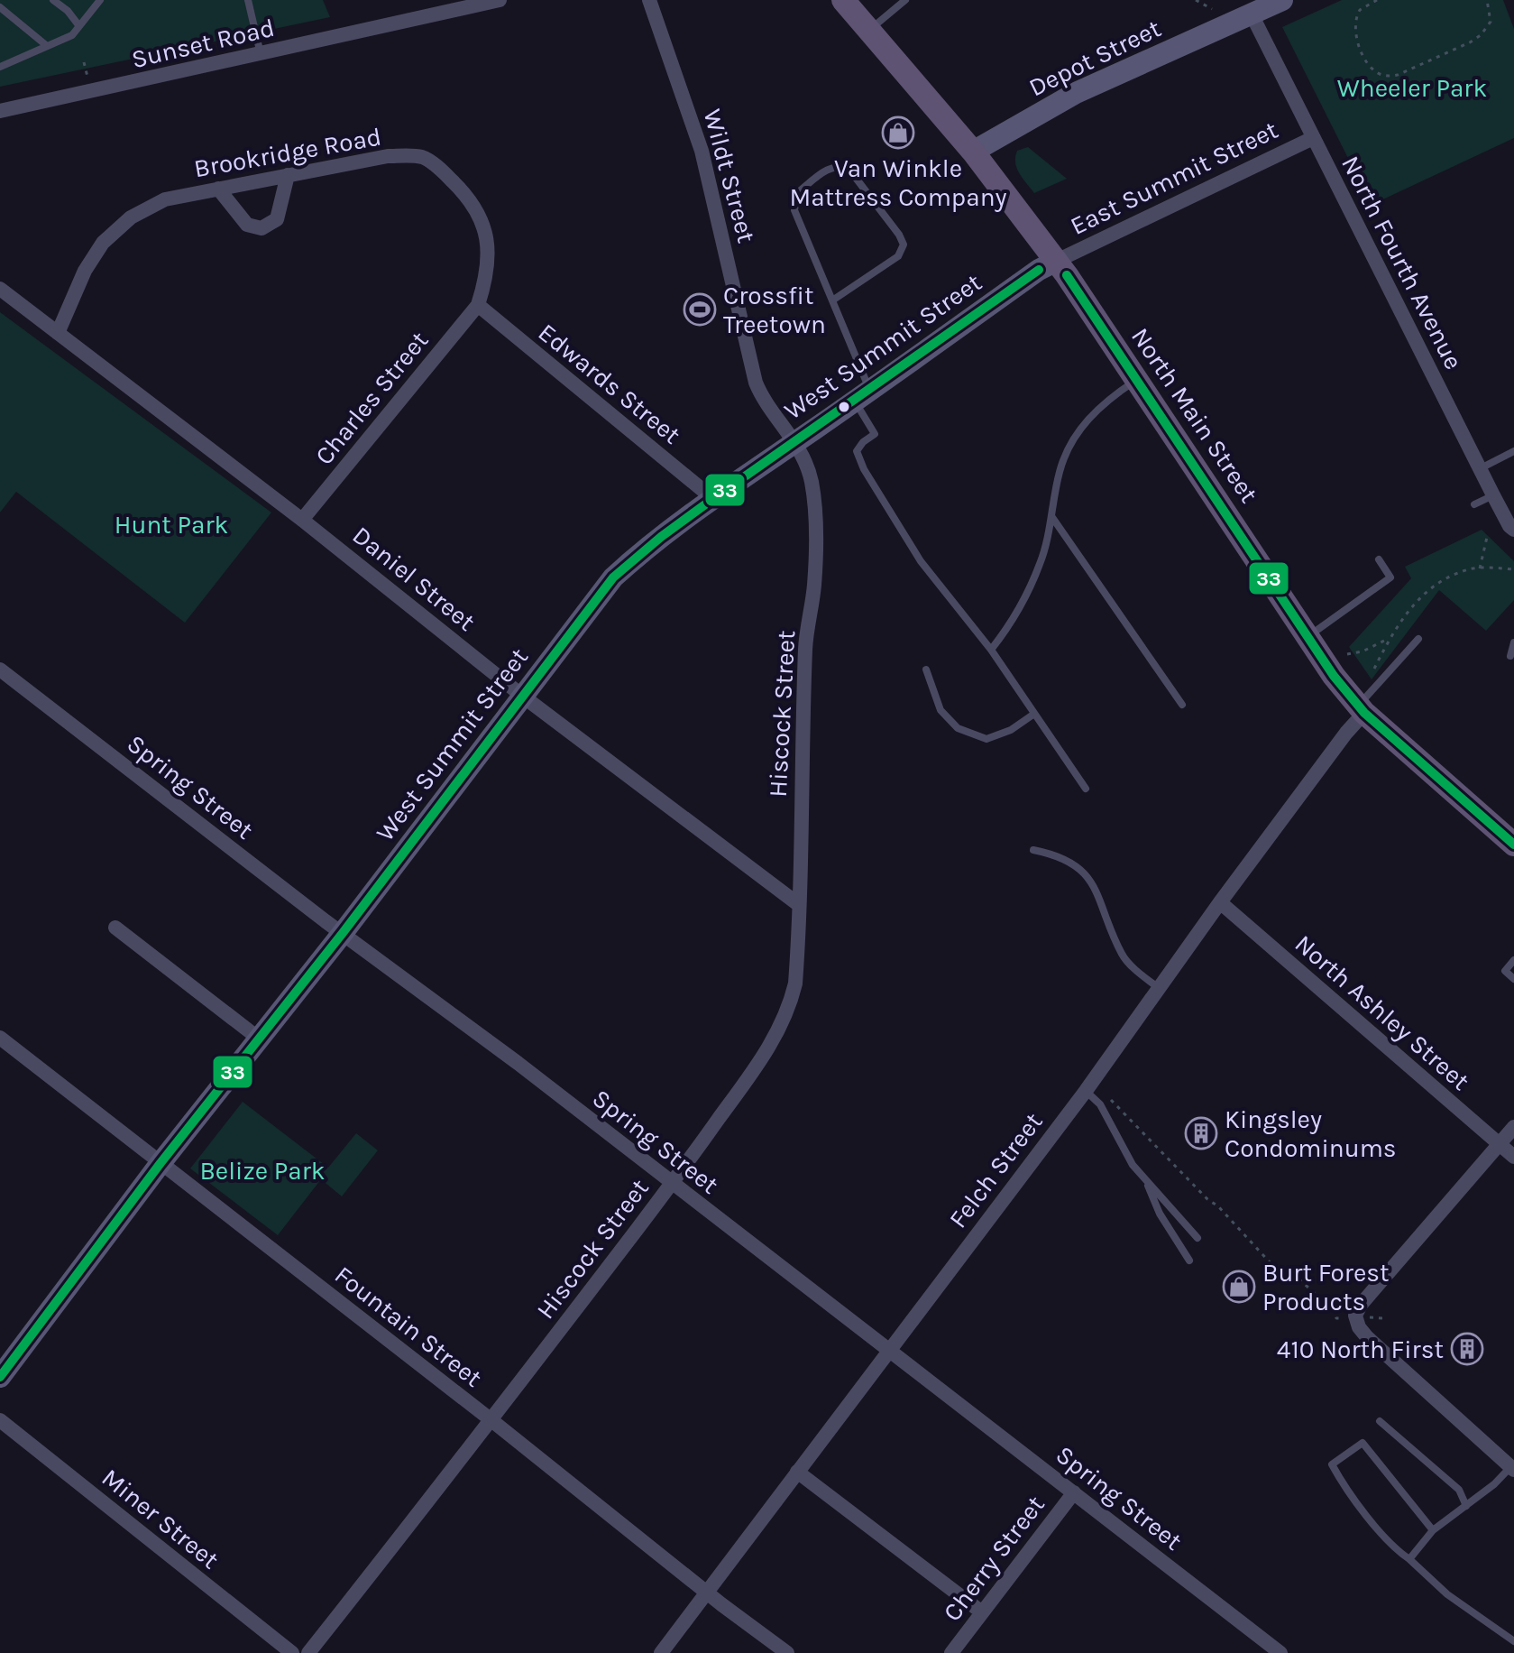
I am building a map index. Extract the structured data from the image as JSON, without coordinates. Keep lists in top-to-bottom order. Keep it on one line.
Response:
{"streets":{"main road":["North Main Street"],"street":["Sunset Road","Depot Street","Brookridge Road","Wildt Street","East Summit Street","North Fourth Avenue","West Summit Street","Edwards Street","Charles Street","Daniel Street","Hiscock Street","Spring Street","North Ashley Street","Felch Street","Fountain Street","Miner Street","Cherry Street"]},"crossings":[["Depot Street","North Fourth Avenue"],["Depot Street","North Main Street"],["Brookridge Road","Edwards Street"],["Brookridge Road","Charles Street"],["Brookridge Road","Daniel Street"],["Wildt Street","West Summit Street"],["Wildt Street","Hiscock Street"],["East Summit Street","North Fourth Avenue"],["East Summit Street","West Summit Street"],["East Summit Street","North Main Street"],["West Summit Street","Edwards Street"],["West Summit Street","North Main Street"],["West Summit Street","Daniel Street"],["West Summit Street","Hiscock Street"],["West Summit Street","Spring Street"],["West Summit Street","Fountain Street"],["Edwards Street","Charles Street"],["Charles Street","Daniel Street"],["North Main Street","Felch Street"],["Daniel Street","Hiscock Street"],["Hiscock Street","Spring Street"],["Hiscock Street","Fountain Street"],["Spring Street","Felch Street"],["Spring Street","Cherry Street"],["North Ashley Street","Felch Street"],["Felch Street","Fountain Street"]],"parks":["Wheeler Park","Hunt Park","Belize Park"],"places":{"shop":["Van Winkle Mattress Company","Burt Forest Products"],"sports":["Crossfit Treetown"],"building":["Kingsley Condominums","410 North First"]},"lines":["transit line 33"]}
